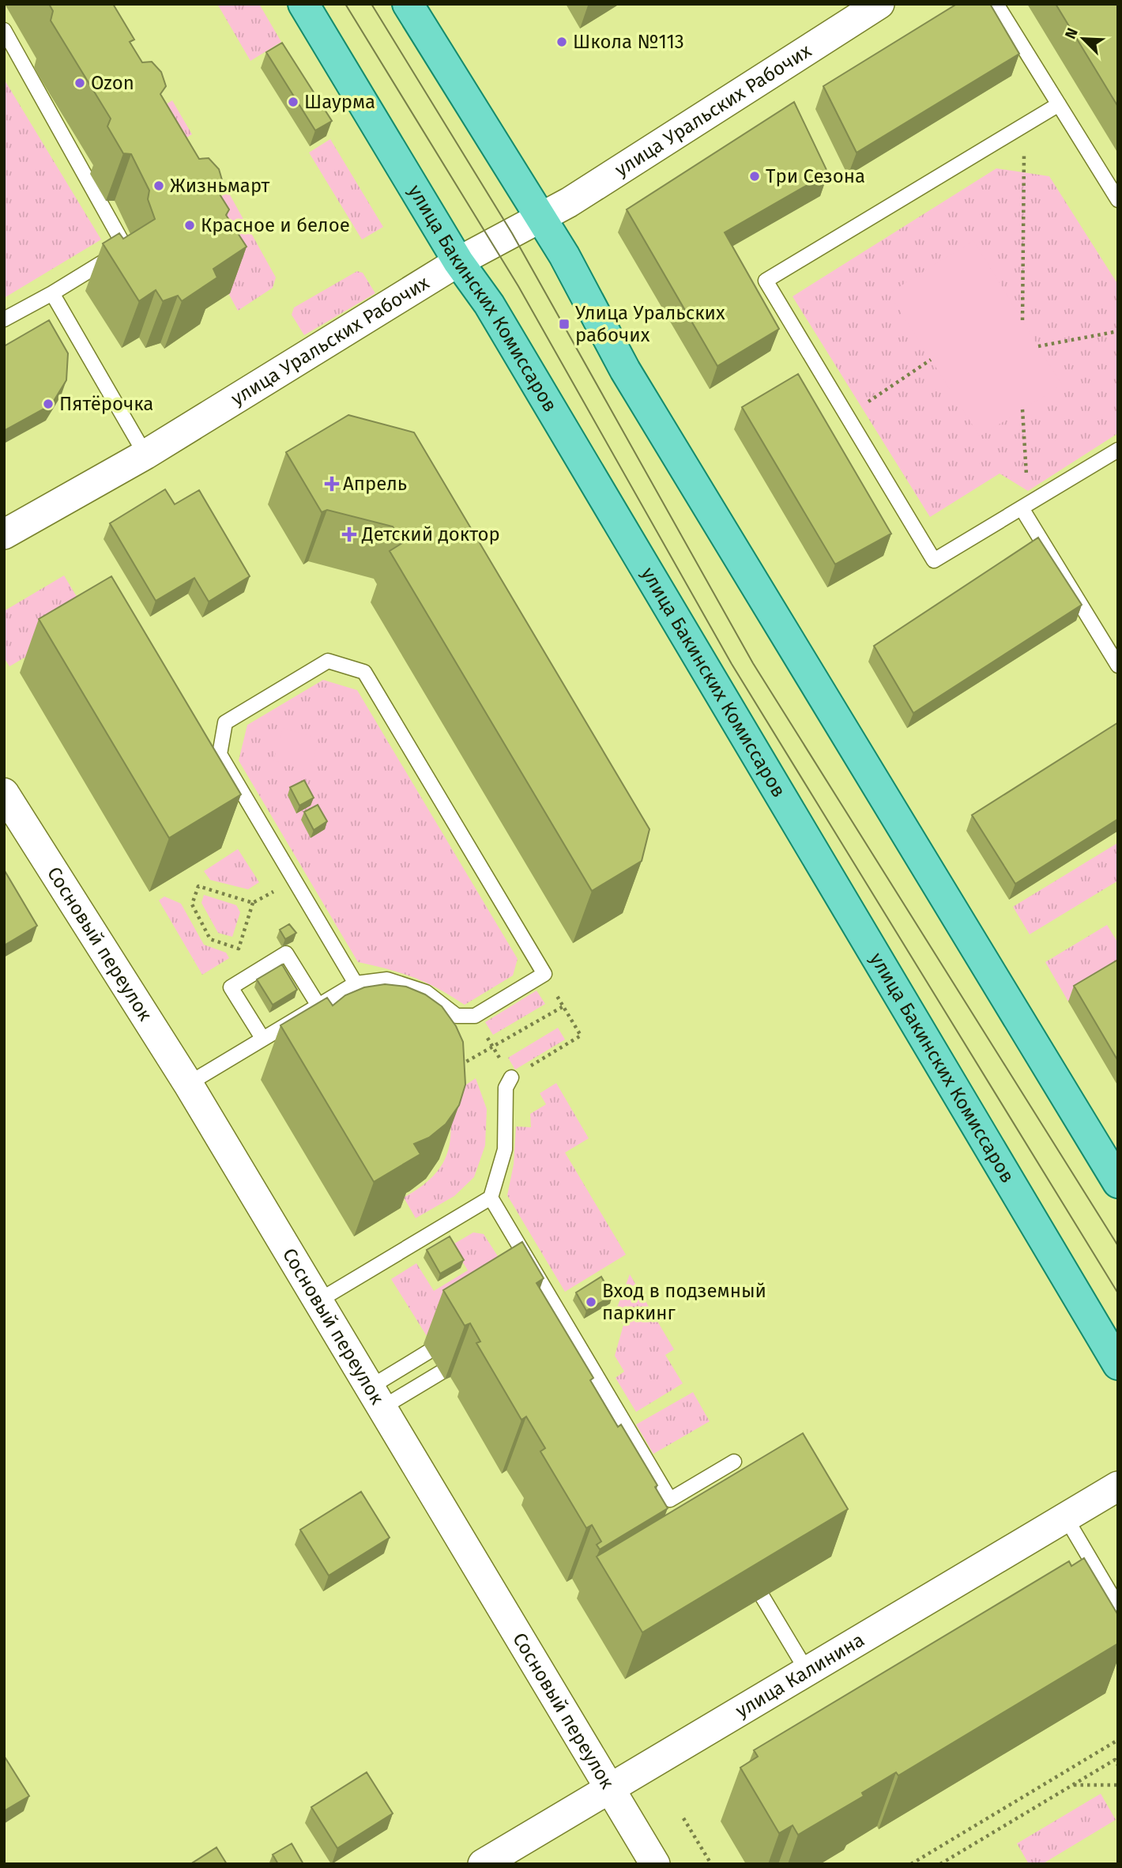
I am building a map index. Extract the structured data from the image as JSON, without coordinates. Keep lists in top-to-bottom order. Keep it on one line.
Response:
{"streets":{"main road":["улица Бакинских Комиссаров"],"street":["улица Уральских Рабочих","Сосновый переулок","улица Калинина"]},"crossings":[["улица Уральских Рабочих","улица Бакинских Комиссаров"],["Сосновый переулок","улица Калинина"]],"places":{"other":["Школа №113","Ozon","Шаурма","Три Сезона","Жизньмарт","Красное и белое","Пятёрочка","Вход в подземный паркинг"],"transit":["Улица Уральских рабочих"],"health":["Апрель","Детский доктор"]},"north":"top left"}
